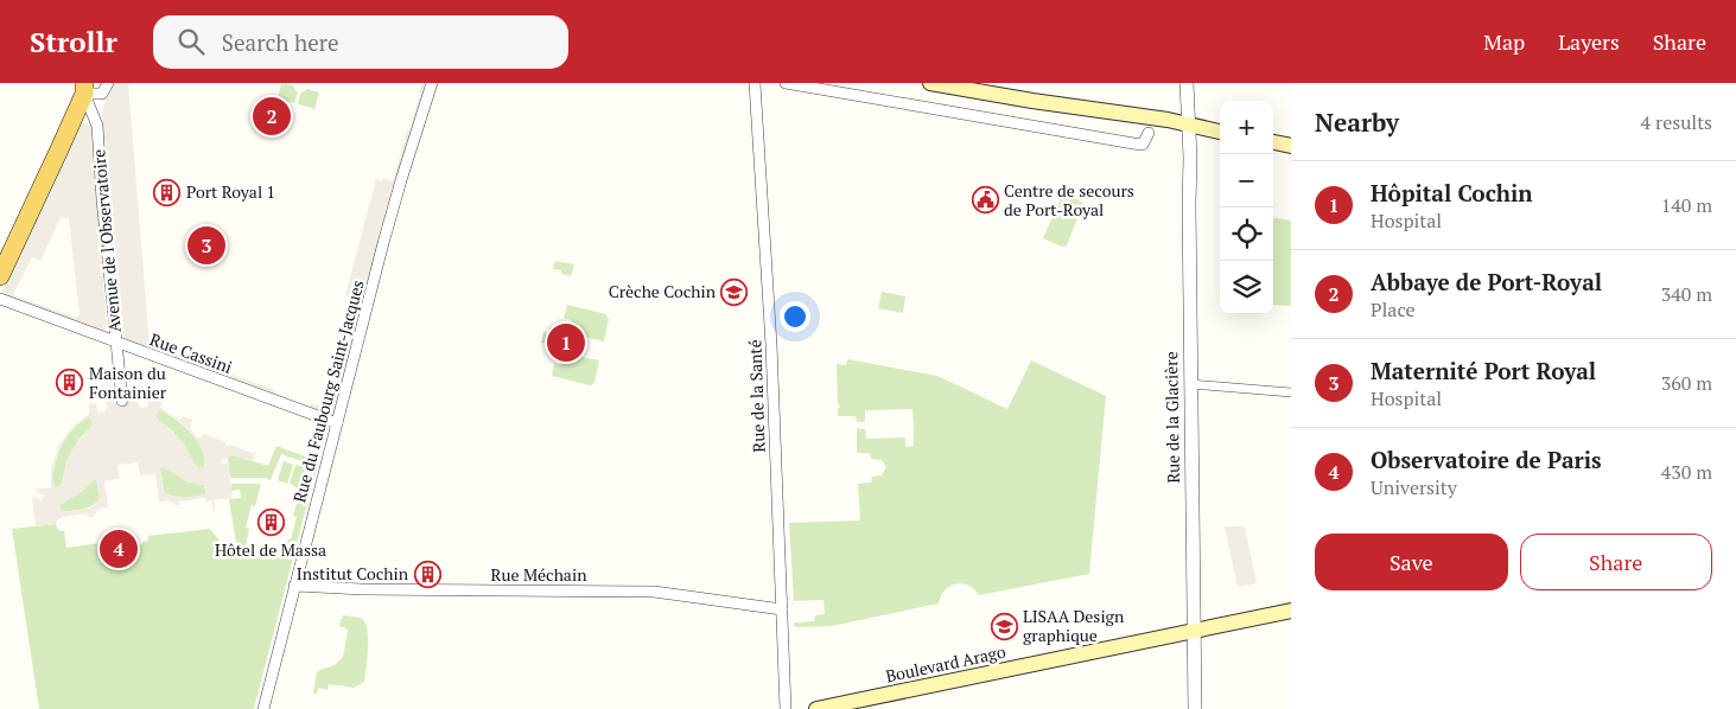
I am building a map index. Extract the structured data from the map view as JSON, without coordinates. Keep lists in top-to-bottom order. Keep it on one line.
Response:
{"streets":{"main road":["Boulevard Arago"],"street":["Avenue de l'Observatoire","Rue Cassini","Rue du Faubourg Saint-Jacques","Rue de la Santé","Rue de la Glacière","Rue Méchain"]},"crossings":[["Avenue de l'Observatoire","Rue Cassini"],["Rue Cassini","Rue du Faubourg Saint-Jacques"],["Rue du Faubourg Saint-Jacques","Rue Méchain"],["Rue de la Santé","Rue Méchain"],["Rue de la Glacière","Boulevard Arago"]],"places":{"building":["Port Royal 1","Maison du Fontainier","Hôtel de Massa","Institut Cochin"],"public building":["Centre de secours de Port-Royal"],"school or university":["Crèche Cochin","LISAA Design graphique"]},"page":{"header":"Strollr","search":"Search here","nav":["Map","Layers","Share"],"heading":["Nearby","4 results"],"pins":["2","3","1","4"],"map_buttons":["+","−"],"list":[{"mark":"1","name":"Hôpital Cochin","note":"Hospital","value":"140 m"},{"mark":"2","name":"Abbaye de Port-Royal","note":"Place","value":"340 m"},{"mark":"3","name":"Maternité Port Royal","note":"Hospital","value":"360 m"},{"mark":"4","name":"Observatoire de Paris","note":"University","value":"430 m"}],"buttons":["Save","Share"]}}
